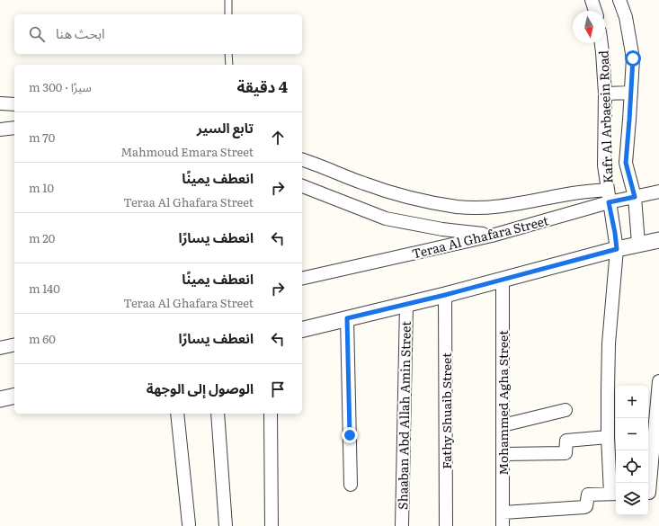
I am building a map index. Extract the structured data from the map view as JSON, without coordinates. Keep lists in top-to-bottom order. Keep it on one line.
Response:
{"streets":{"street":["Kafr Al Arbaeein Road","Teraa Al Ghafara Street","Mohammed Agha Street","Fathy Shuaib Street","Shaaban Abd Allah Amin Street"]},"crossings":[["Kafr Al Arbaeein Road","Teraa Al Ghafara Street"]],"north":"bottom","page":{"search":"ابحث هنا","heading":["4 دقيقة","سيرًا · 300 m"],"list":[["تابع السير","Mahmoud Emara Street","70 m"],["انعطف يمينًا","Teraa Al Ghafara Street","10 m"],["انعطف يسارًا","20 m"],["انعطف يمينًا","Teraa Al Ghafara Street","140 m"],["انعطف يسارًا","60 m"],"الوصول إلى الوجهة"],"map_buttons":["+","−"]}}
